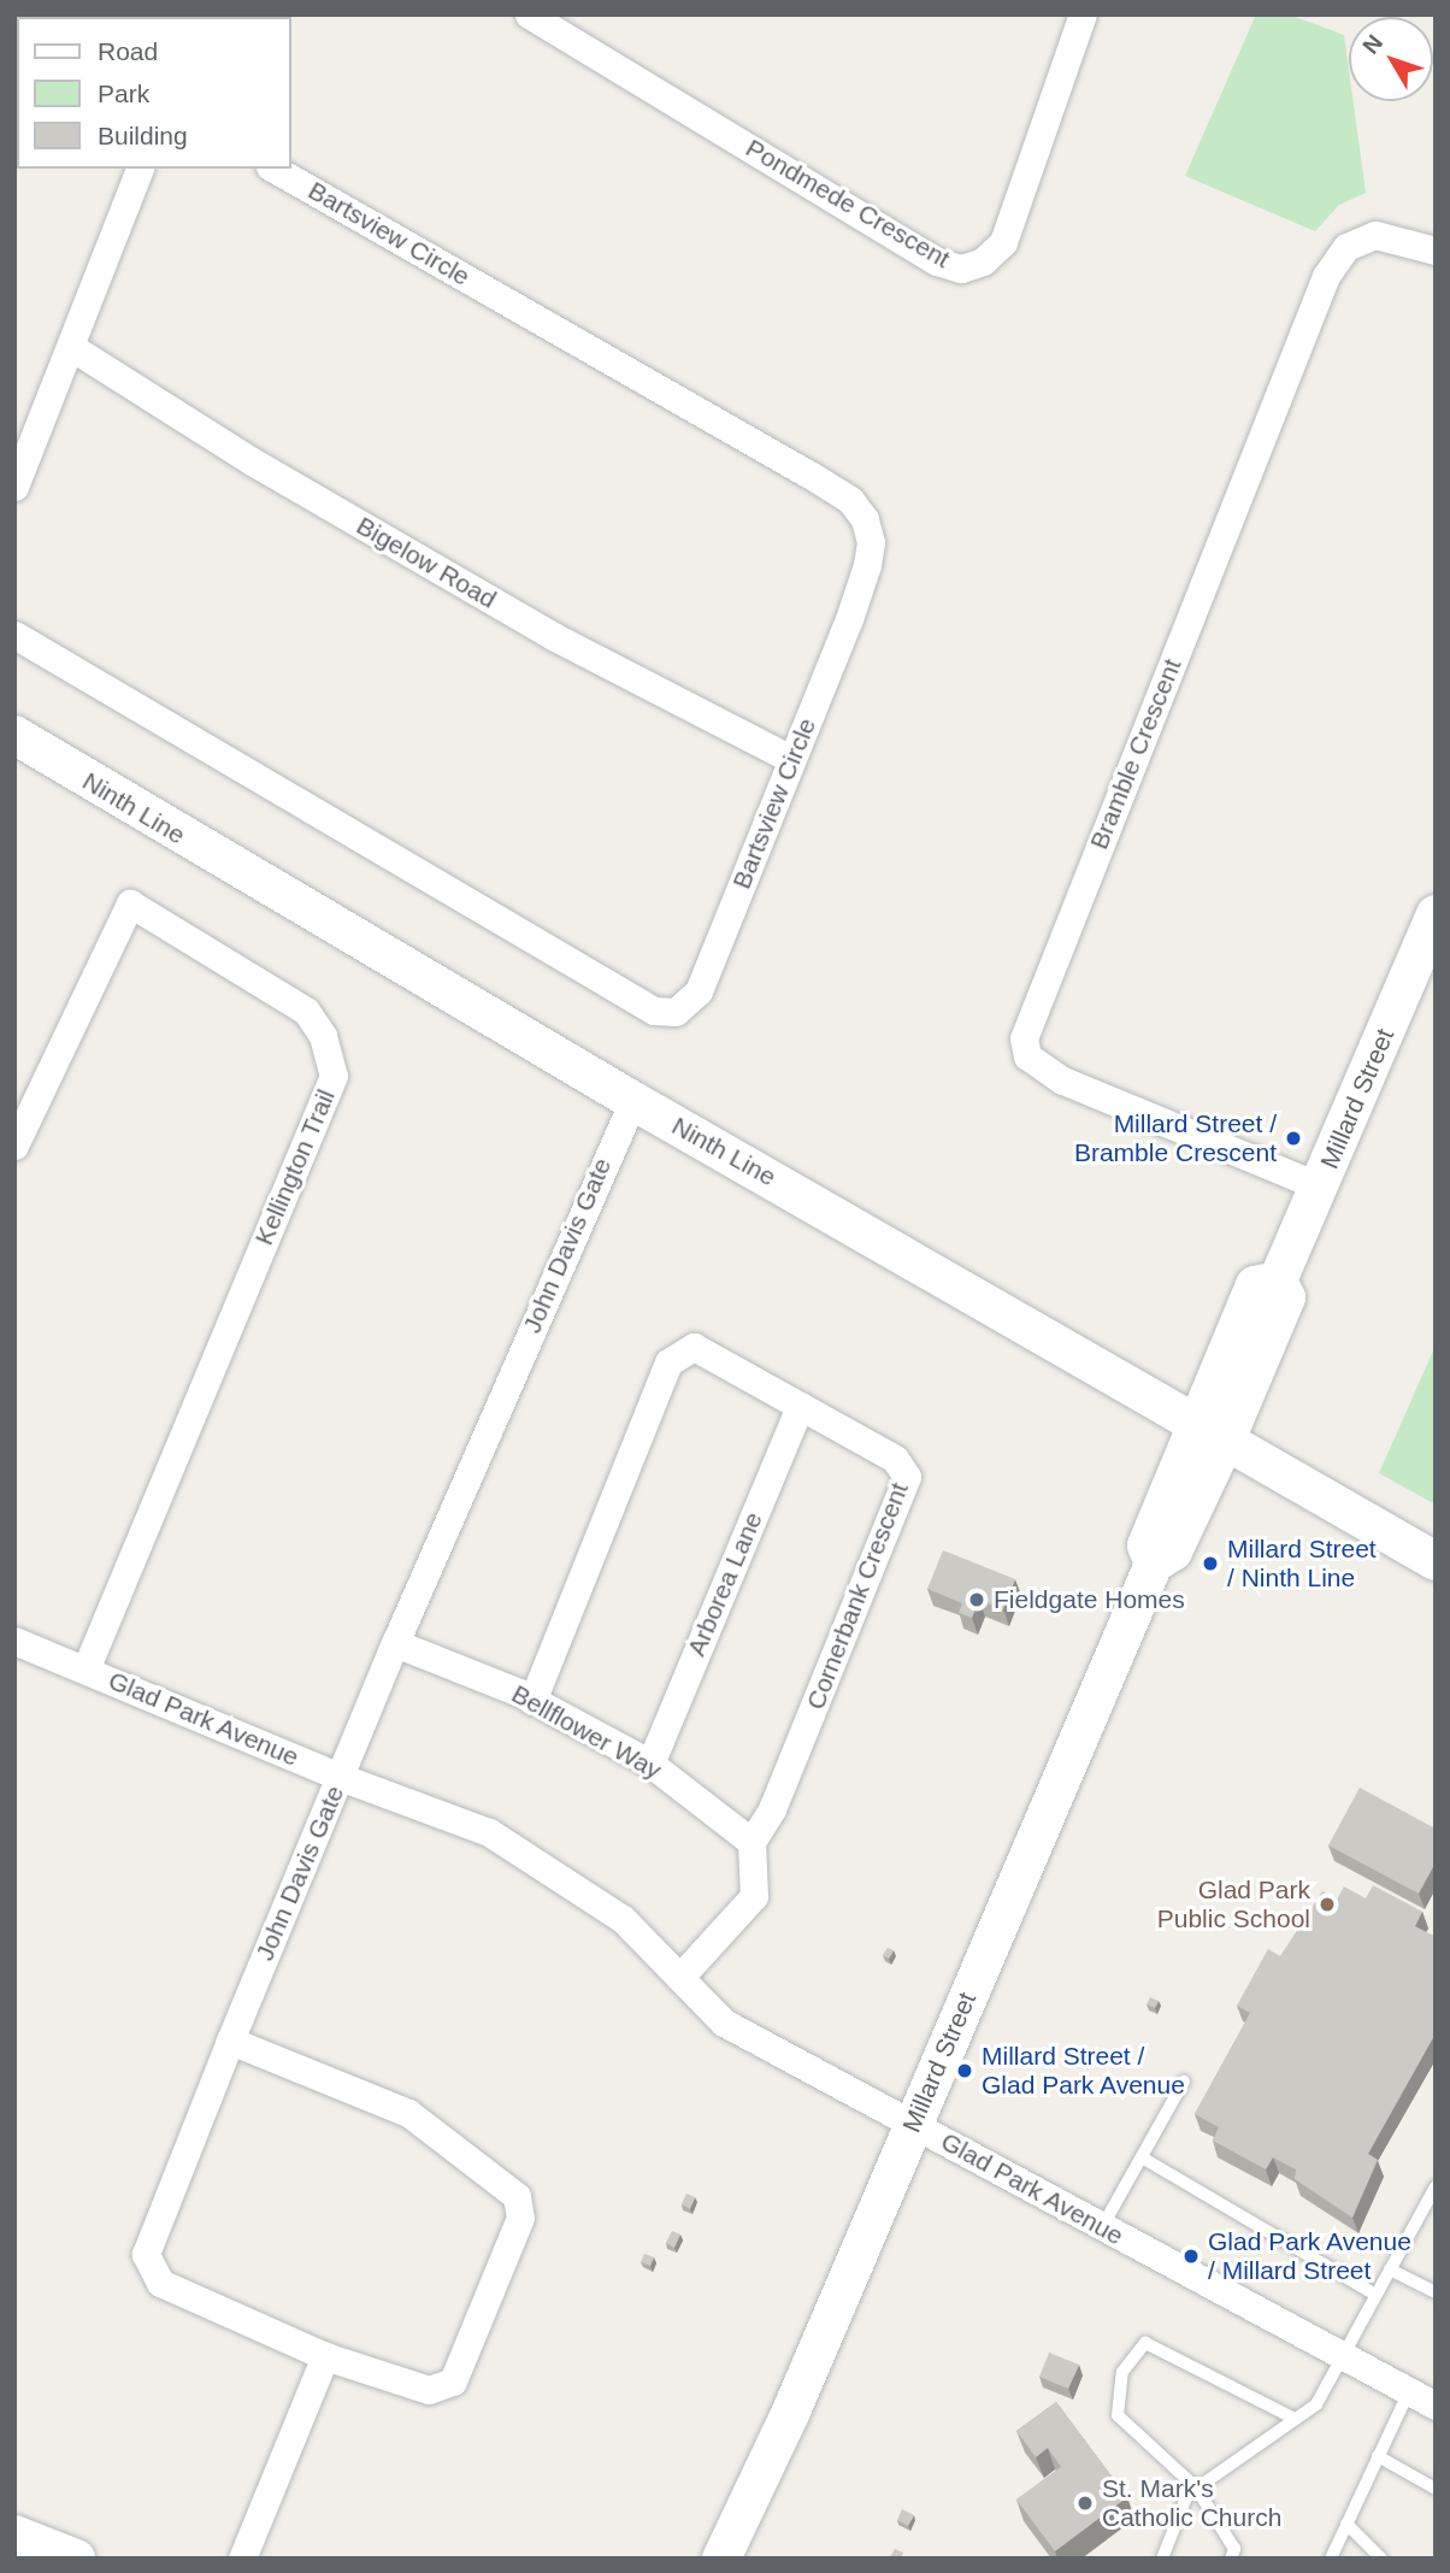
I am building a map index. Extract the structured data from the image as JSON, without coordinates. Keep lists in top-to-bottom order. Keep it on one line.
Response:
{"streets":{"street":["Pondmede Crescent","Bartsview Circle","Bigelow Road","Bramble Crescent","Ninth Line","Millard Street","Kellington Trail","John Davis Gate","Arborea Lane","Cornerbank Crescent","Glad Park Avenue","Bellflower Way"]},"crossings":[["Bartsview Circle","Bigelow Road"],["Bramble Crescent","Millard Street"],["Ninth Line","Millard Street"],["Ninth Line","John Davis Gate"],["Millard Street","Glad Park Avenue"],["Kellington Trail","Glad Park Avenue"],["John Davis Gate","Glad Park Avenue"],["John Davis Gate","Bellflower Way"],["Arborea Lane","Cornerbank Crescent"],["Arborea Lane","Bellflower Way"],["Cornerbank Crescent","Bellflower Way"]],"places":["Millard Street / Bramble Crescent","Millard Street / Ninth Line","Fieldgate Homes","Glad Park Public School","Millard Street / Glad Park Avenue","Glad Park Avenue / Millard Street","St. Mark's Catholic Church"],"legend":["Road","Park","Building"],"north":"top left"}
